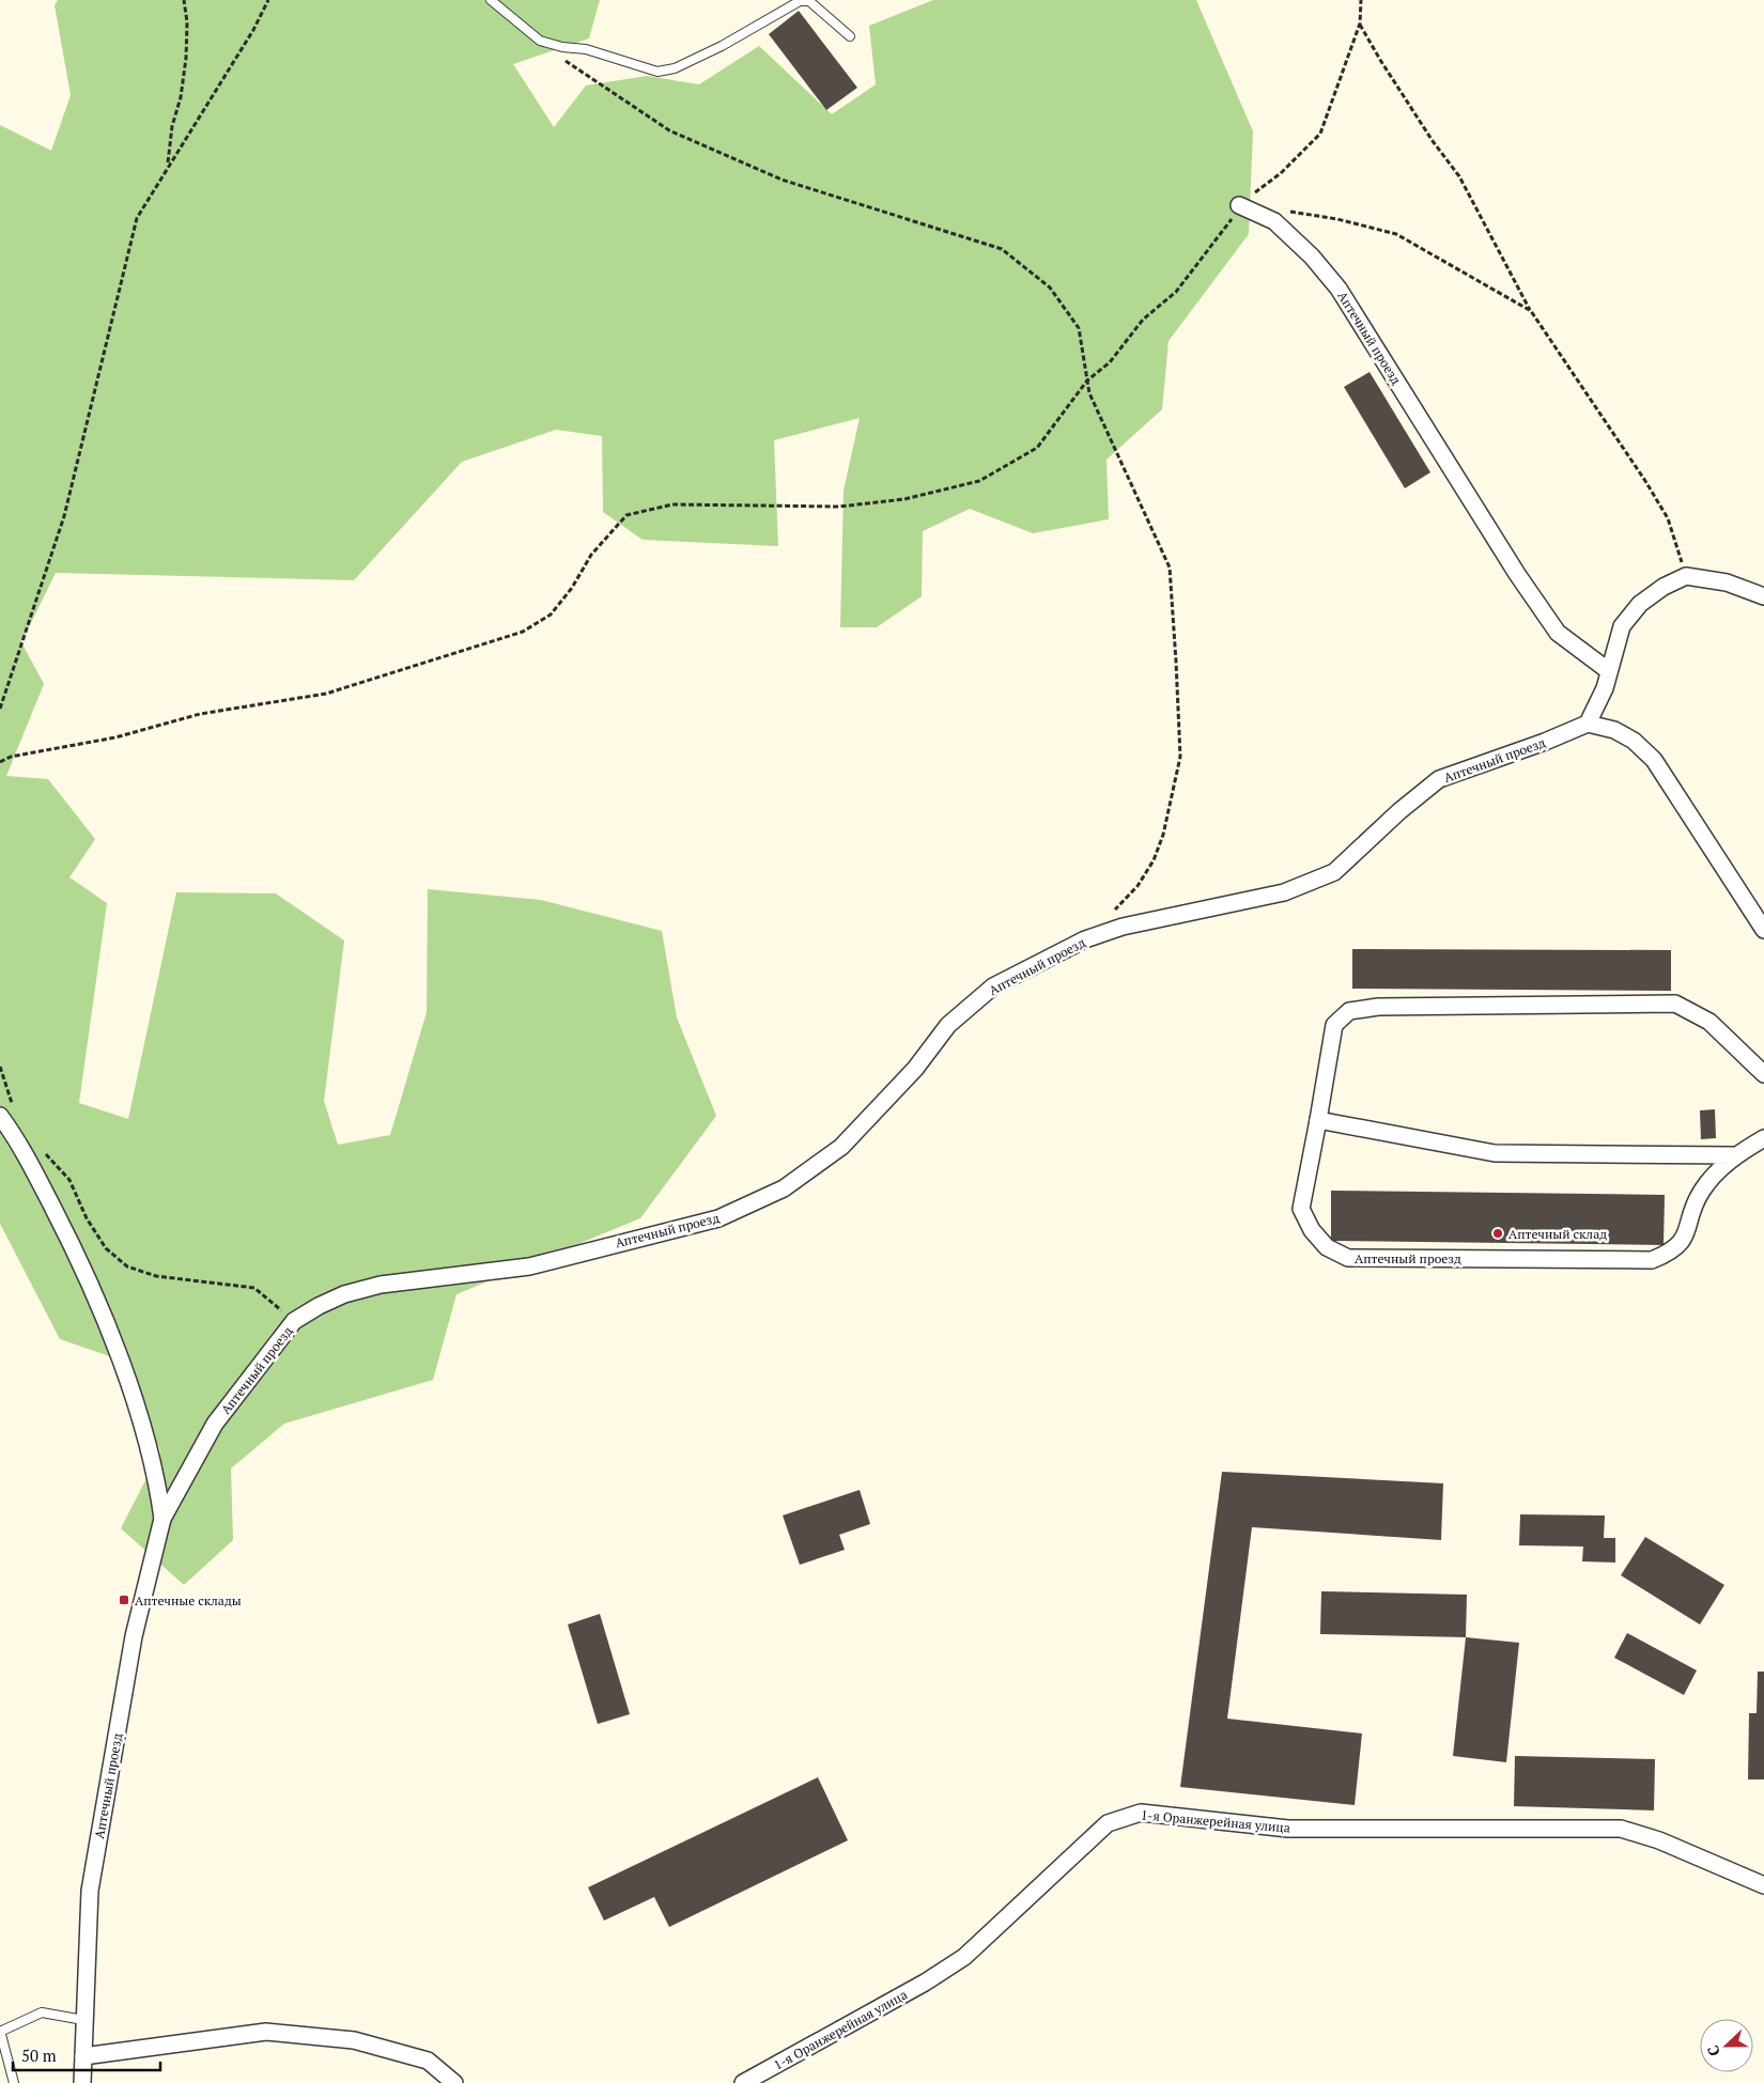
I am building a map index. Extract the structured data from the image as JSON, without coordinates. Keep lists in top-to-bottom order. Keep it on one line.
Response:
{"streets":{"street":["Аптечный проезд","1-я Оранжерейная улица"]},"places":{"other":["Аптечный склад"],"transit":["Аптечные склады"]},"scale_bar":"50 m","north":"left"}
